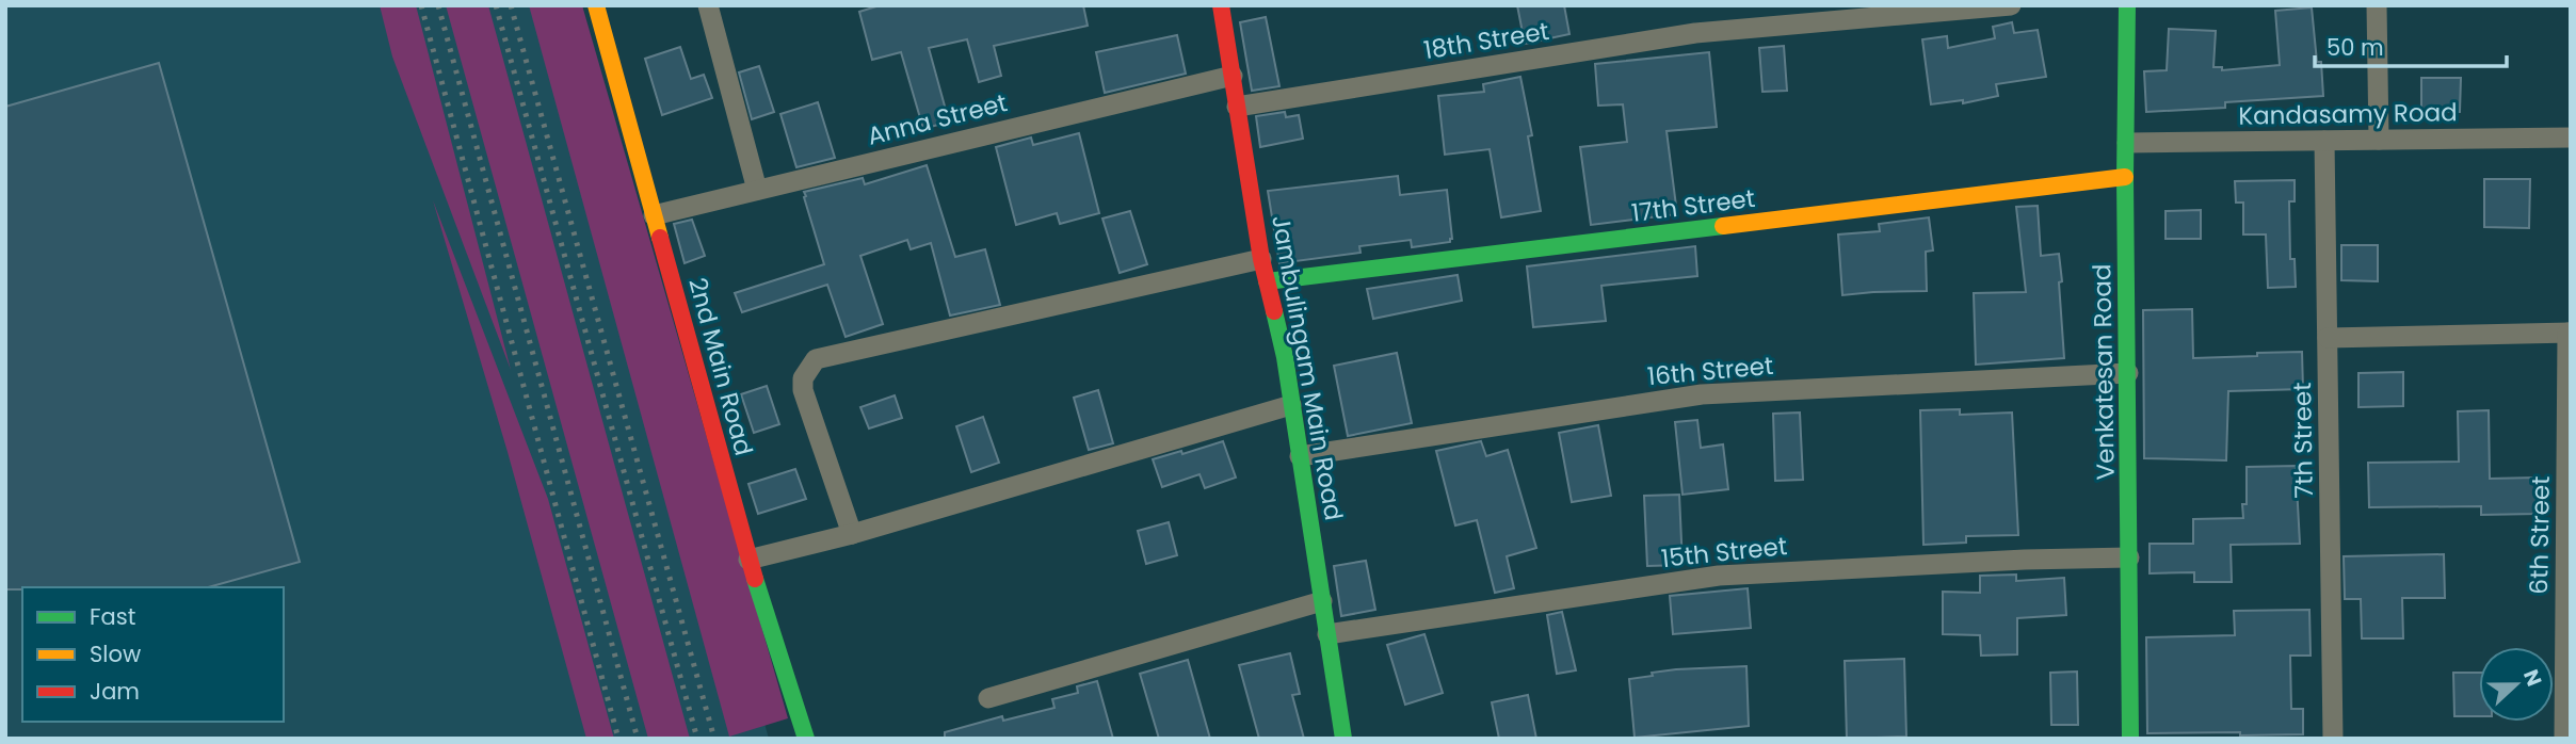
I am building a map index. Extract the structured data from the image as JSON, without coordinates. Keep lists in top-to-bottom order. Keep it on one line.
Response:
{"streets":{"street":["18th Street","Kandasamy Road","Anna Street","17th Street","2nd Main Road","Jambulingam Main Road","16th Street","Venkatesan Road","7th Street","6th Street","15th Street"]},"crossings":[["18th Street","Jambulingam Main Road"],["Kandasamy Road","Venkatesan Road"],["Kandasamy Road","7th Street"],["Anna Street","2nd Main Road"],["Anna Street","Jambulingam Main Road"],["17th Street","Jambulingam Main Road"],["17th Street","Venkatesan Road"],["Jambulingam Main Road","16th Street"],["Jambulingam Main Road","15th Street"],["16th Street","Venkatesan Road"],["Venkatesan Road","15th Street"],["7th Street","6th Street"]],"legend":["Fast","Slow","Jam"],"scale_bar":"50 m","north":"right"}
